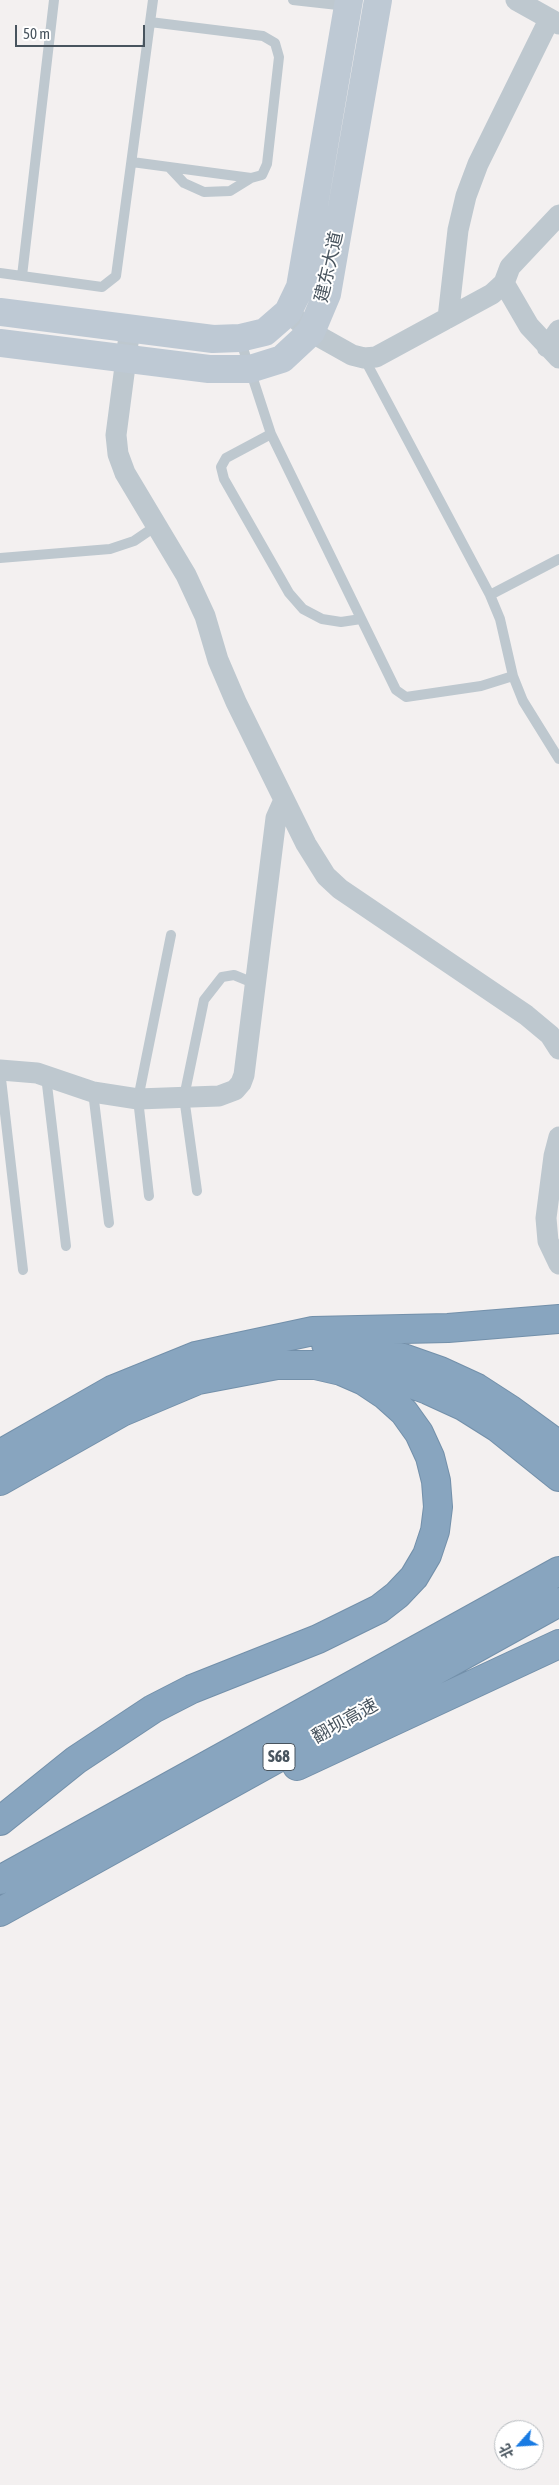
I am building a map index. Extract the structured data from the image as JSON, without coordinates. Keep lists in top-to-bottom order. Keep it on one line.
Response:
{"streets":{"highway":["翻坝高速","S68"],"street":["建东大道"]},"scale_bar":"50 m","north":"bottom left"}
